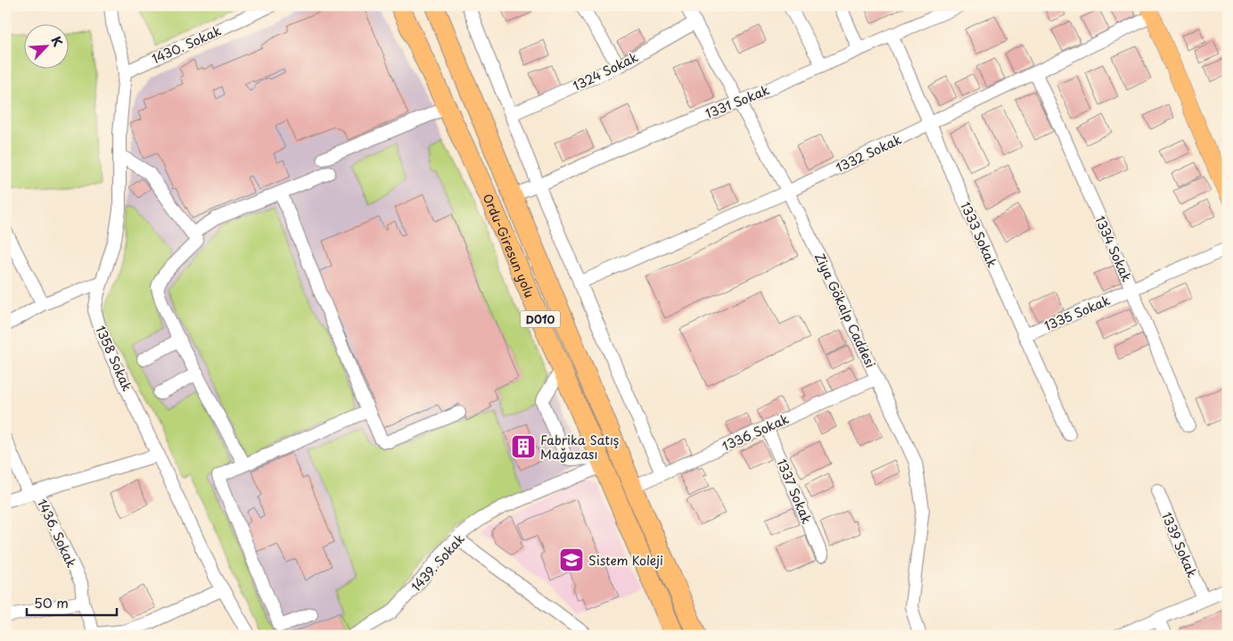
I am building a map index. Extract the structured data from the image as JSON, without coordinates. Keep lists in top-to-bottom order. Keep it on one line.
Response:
{"streets":{"highway":["Ordu-Giresun yolu","D010"],"street":["1430. Sokak","1324 Sokak","1331 Sokak","1332 Sokak","1333 Sokak","1334 Sokak","Ziya Gökalp Caddesi","1335 Sokak","1358 Sokak","1336 Sokak","1337 Sokak","1436. Sokak","1339 Sokak","1439. Sokak"]},"crossings":[["1430. Sokak","1358 Sokak"],["1324 Sokak","Ziya Gökalp Caddesi"],["1331 Sokak","1333 Sokak"],["1331 Sokak","Ordu-Giresun yolu"],["1331 Sokak","Ziya Gökalp Caddesi"],["1332 Sokak","1333 Sokak"],["1332 Sokak","1334 Sokak"],["1332 Sokak","Ziya Gökalp Caddesi"],["1333 Sokak","1335 Sokak"],["Ordu-Giresun yolu","1336 Sokak"],["Ordu-Giresun yolu","1439. Sokak"],["1334 Sokak","1335 Sokak"],["Ziya Gökalp Caddesi","1336 Sokak"],["1336 Sokak","1337 Sokak"]],"places":{"building":["Fabrika Satış Mağazası"],"school or university":["Sistem Koleji"]},"scale_bar":"50 m","north":"top right"}
